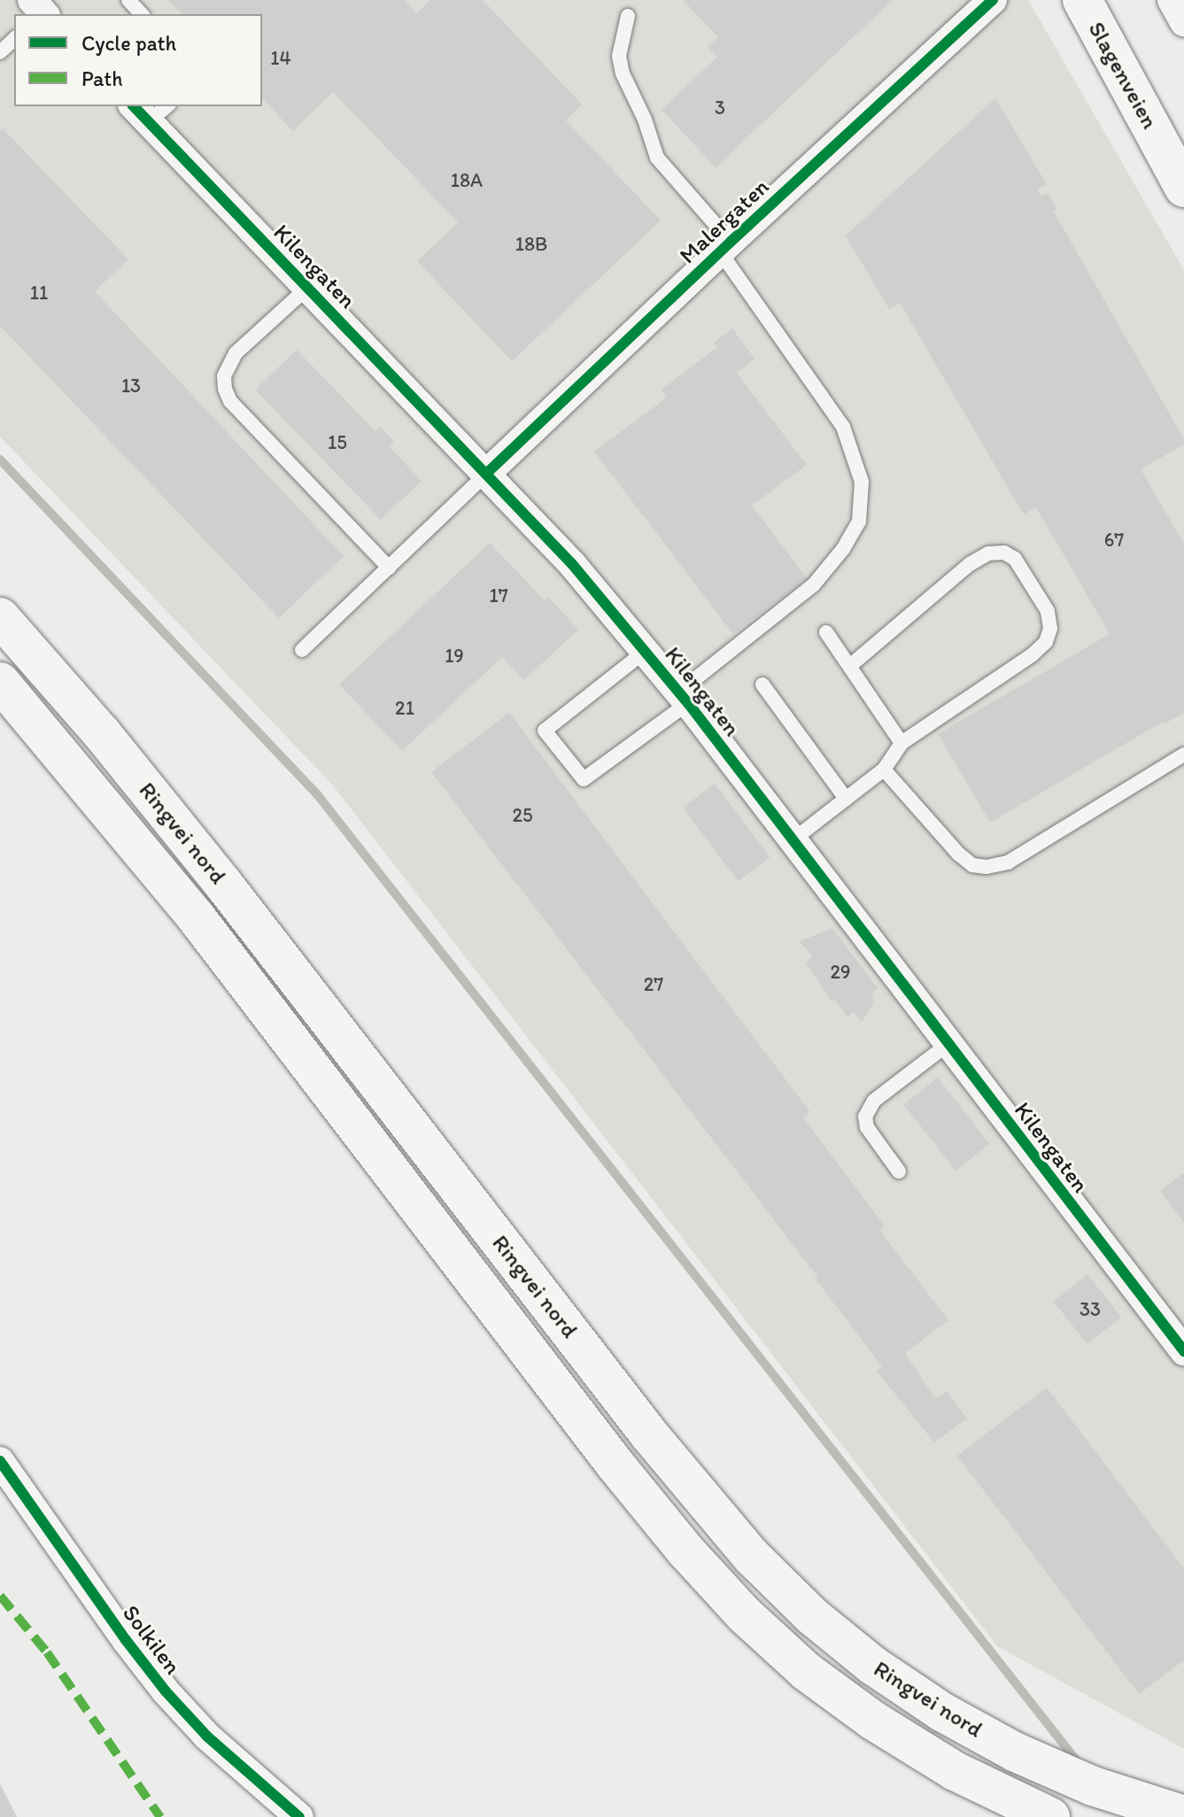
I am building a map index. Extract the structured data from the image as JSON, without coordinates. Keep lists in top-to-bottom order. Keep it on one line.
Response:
{"streets":{"main road":["Slagenveien","Ringvei nord"],"street":["Malergaten","Kilengaten","Solkilen"]},"crossings":[["Malergaten","Kilengaten"]],"house_numbers":["14","3","18A","18B","11","13","15","67","17","19","21","25","29","27","33"],"legend":["Cycle path","Path"]}
